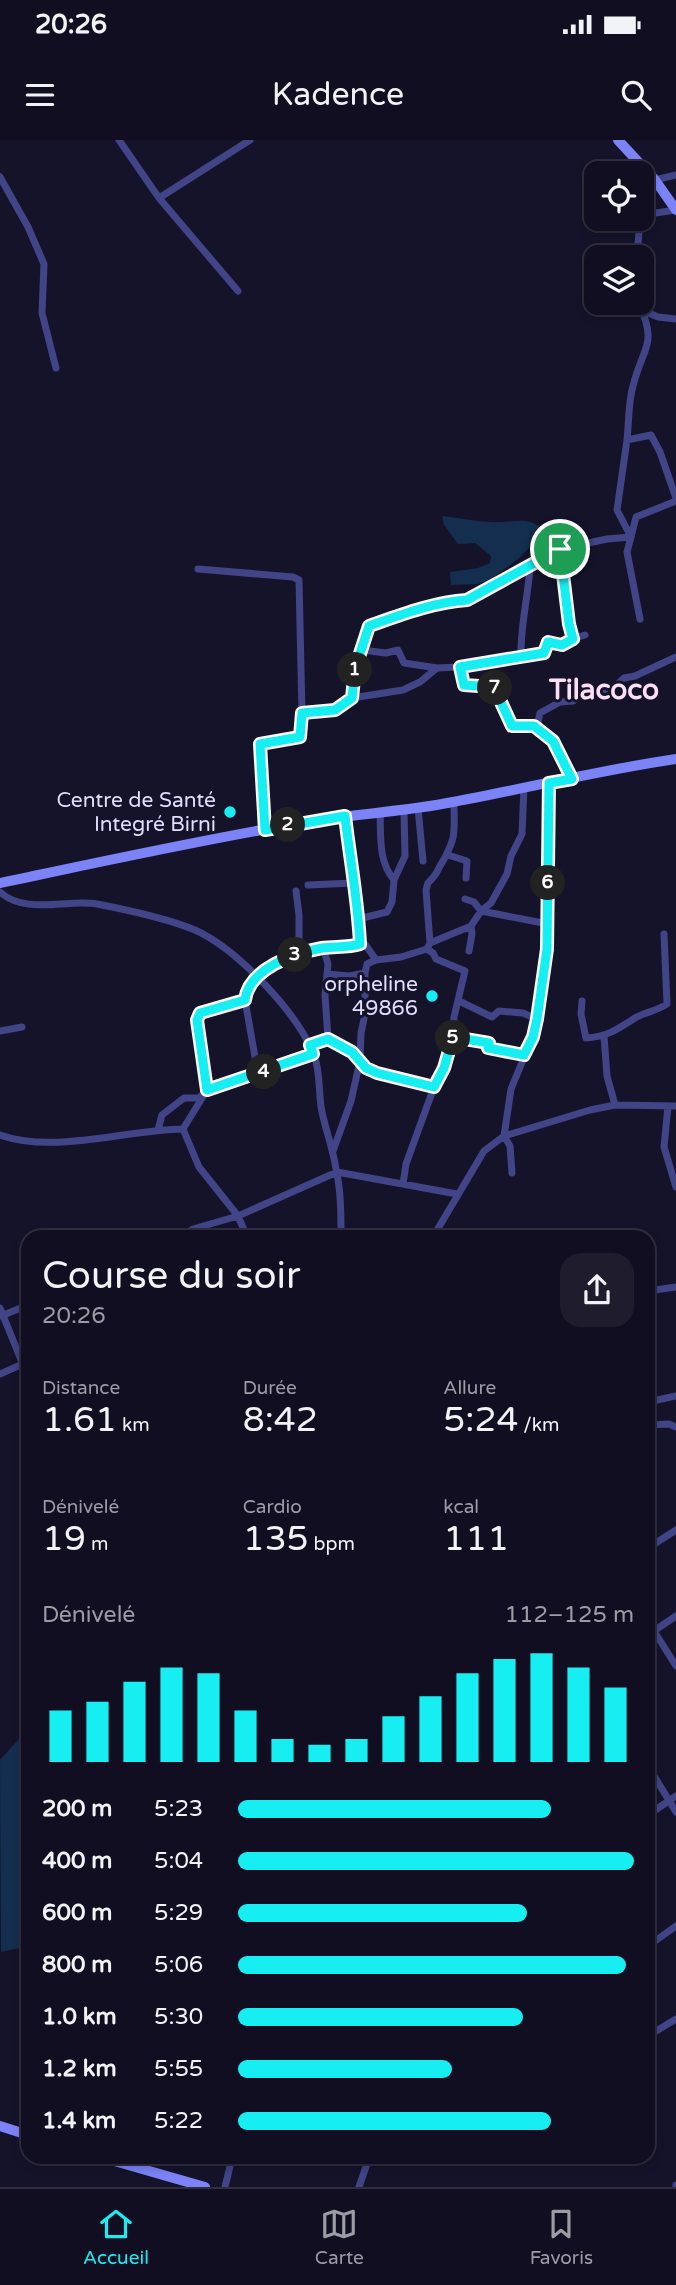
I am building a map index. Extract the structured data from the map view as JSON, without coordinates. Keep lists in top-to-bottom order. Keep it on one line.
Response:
{"districts":["Tilacoco"],"places":["Centre de Santé Integré Birni","orpheline 49866"],"page":{"status":"20:26","header":"Kadence","pins":["1","7","2","6","3","5","4"],"heading":["Course du soir","20:26"],"stats":[["Distance","1.61 km"],["Durée","8:42"],["Allure","5:24 /km"],["Dénivelé","19 m"],["Cardio","135 bpm"],["kcal","111"]],"chart":["Dénivelé","112–125 m"],"list":[{"name":"200 m","note":"5:23"},{"name":"400 m","note":"5:04"},{"name":"600 m","note":"5:29"},{"name":"800 m","note":"5:06"},{"name":"1.0 km","note":"5:30"},{"name":"1.2 km","note":"5:55"},{"name":"1.4 km","note":"5:22"}],"tabs":["Accueil","Carte","Favoris"]}}
